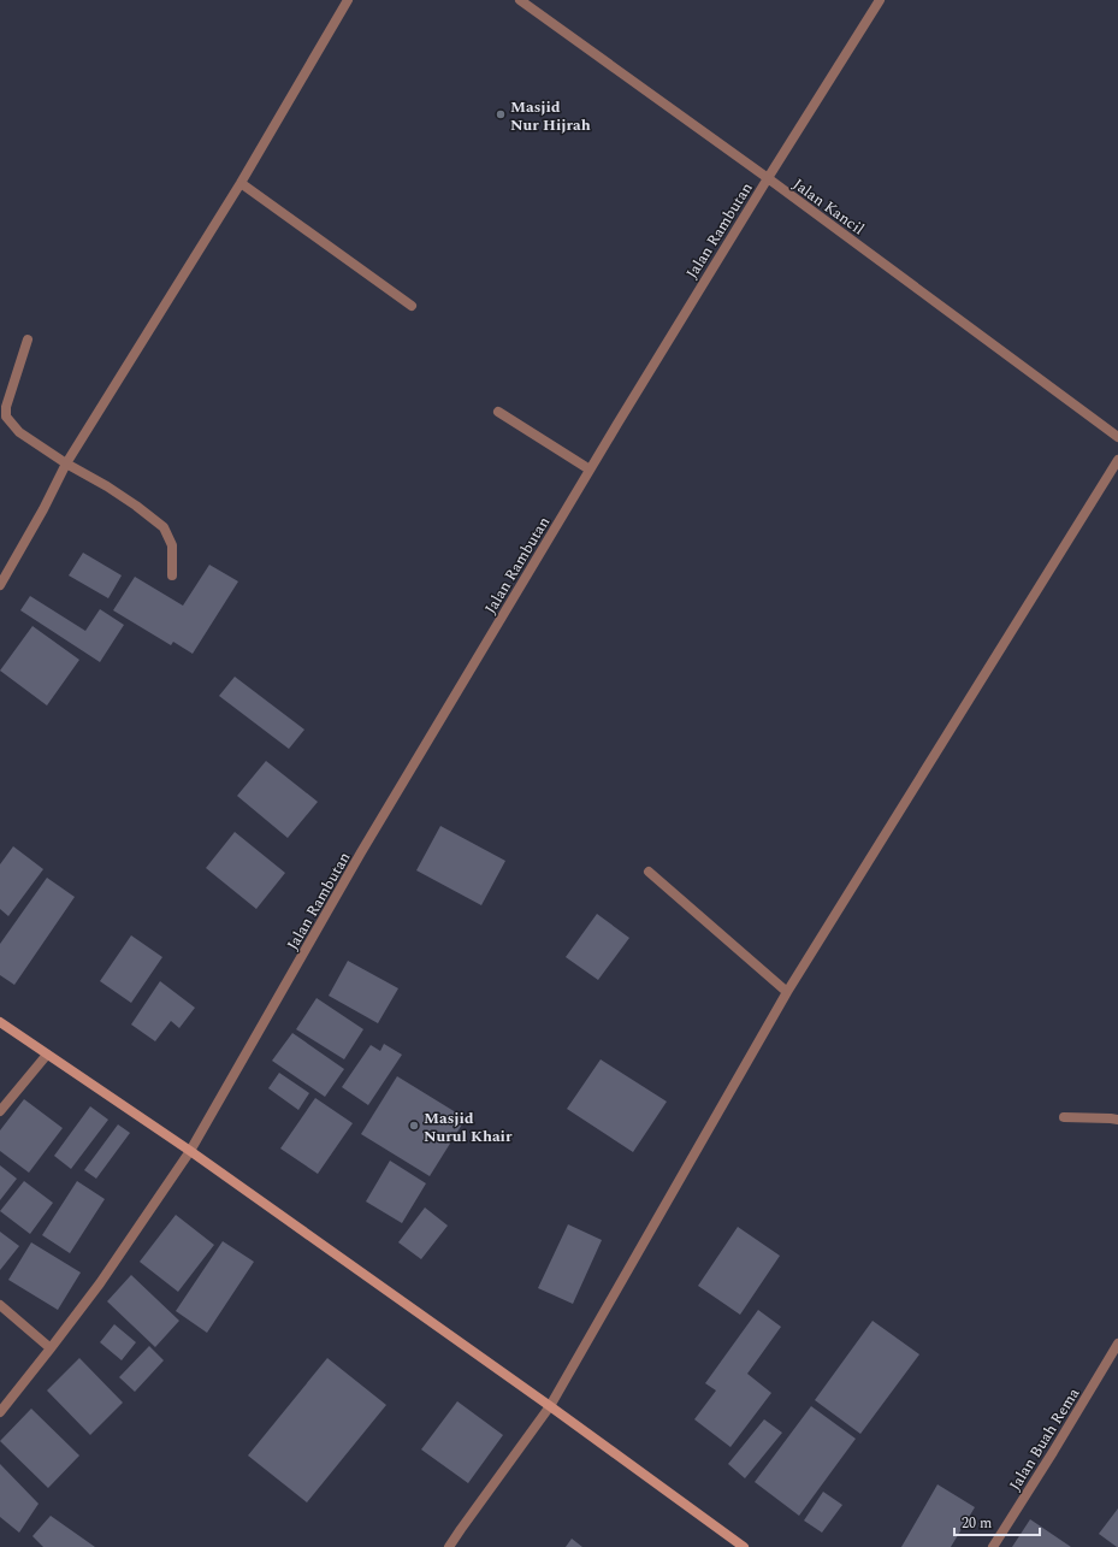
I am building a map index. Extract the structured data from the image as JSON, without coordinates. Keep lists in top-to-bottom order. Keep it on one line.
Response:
{"streets":{"street":["Jalan Kancil","Jalan Rambutan","Jalan Buah Rema"]},"crossings":[["Jalan Kancil","Jalan Rambutan"]],"places":["Masjid Nur Hijrah","Masjid Nurul Khair"],"scale_bar":"20 m"}
